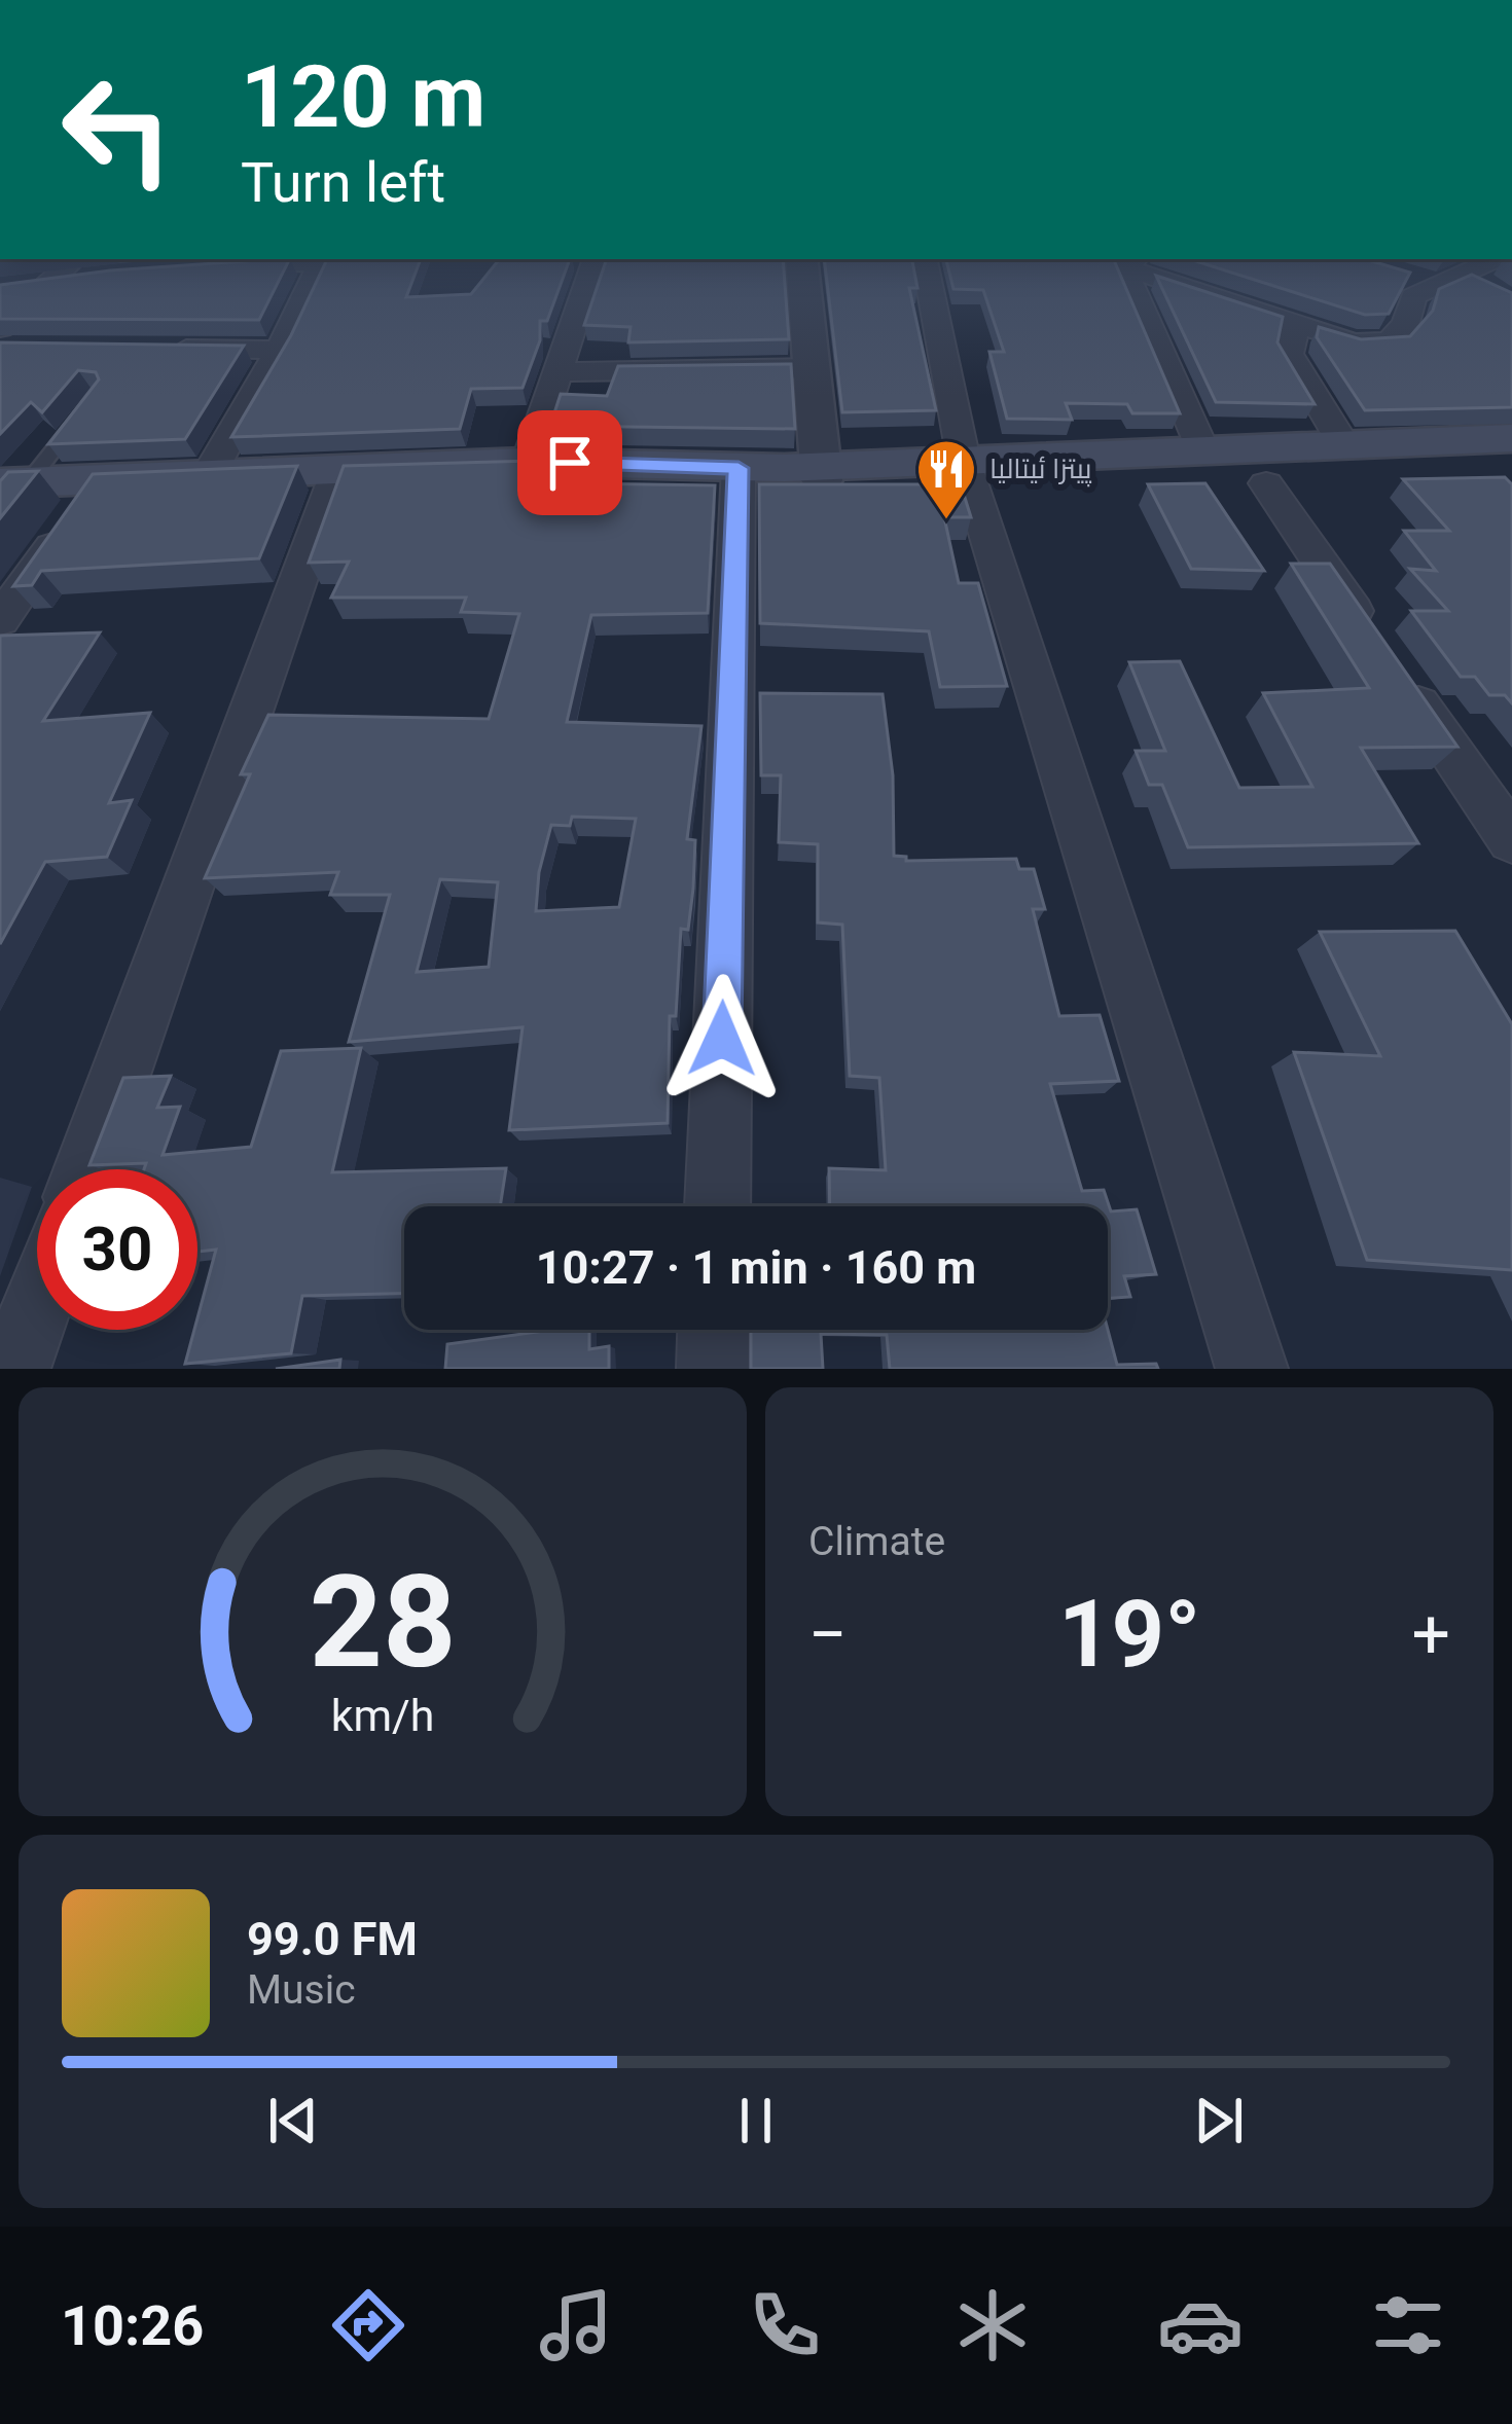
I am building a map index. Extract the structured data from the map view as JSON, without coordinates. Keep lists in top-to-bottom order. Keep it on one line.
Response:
{"places":{"restaurant":["پیتزا ئیتالیا"]},"page":{"turn":["120 m","Turn left"],"limit":"30","trip":"10:27 · 1 min · 160 m","tile":"Climate","heat":["−","19°","+"],"song":["99.0 FM","Music"],"tabs":"10:26","gauge":["28","km/h"]}}
